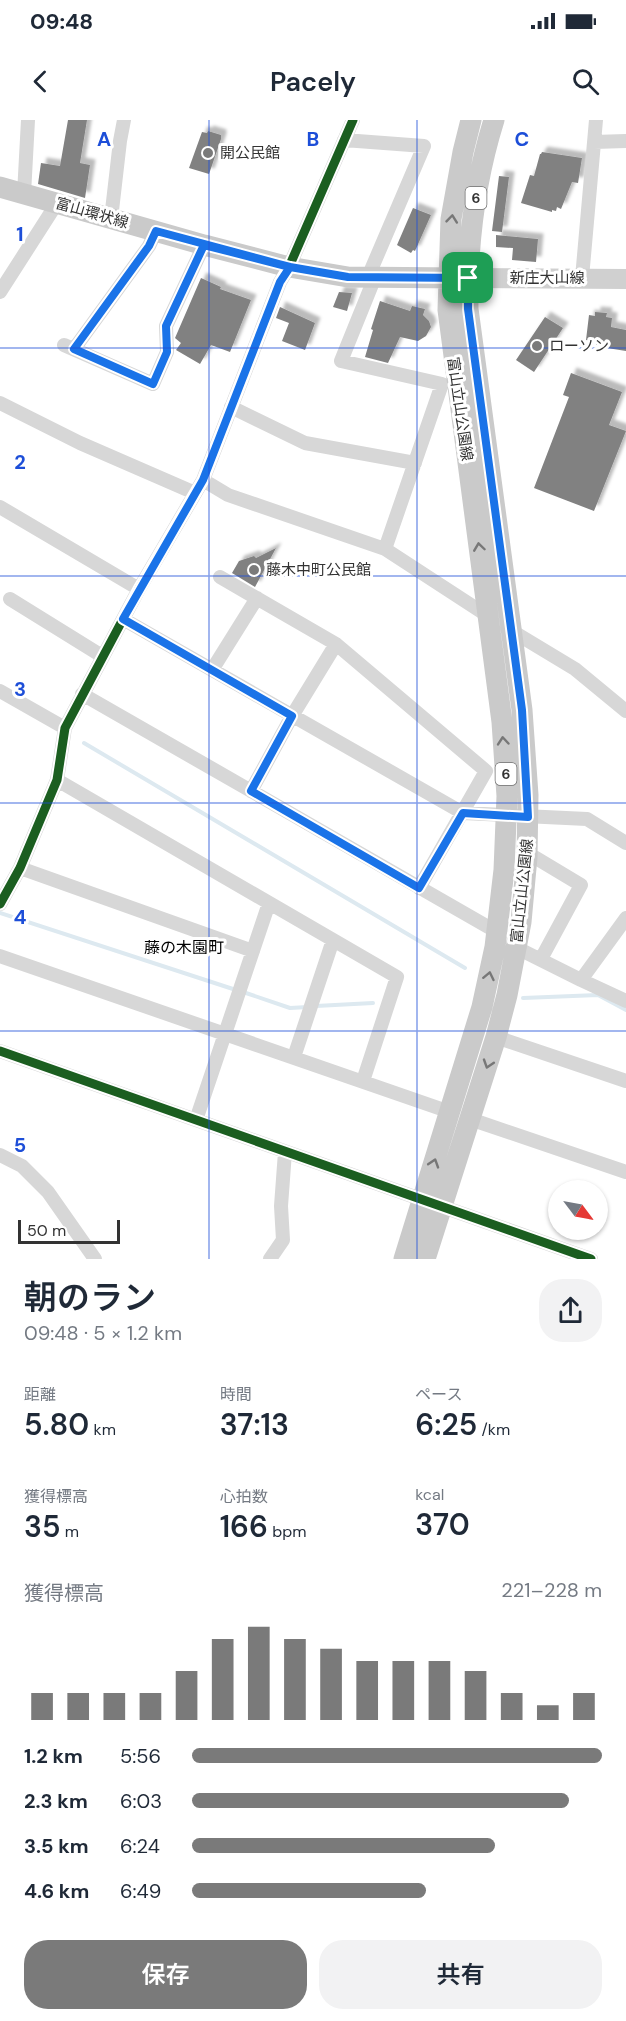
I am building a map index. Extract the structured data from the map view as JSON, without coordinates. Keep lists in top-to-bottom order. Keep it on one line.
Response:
{"streets":{"main road":["6","富山環状線","新庄大山線","富山立山公園線"]},"crossings":[["富山環状線","新庄大山線"],["富山環状線","富山立山公園線"],["新庄大山線","富山立山公園線"]],"districts":["藤の木園町"],"places":["開公民館","ローソン","藤木中町公民館"],"scale_bar":"50 m","north":"bottom right","page":{"status":"09:48","header":"Pacely","scale":"50 m","heading":["朝のラン","09:48 · 5 × 1.2 km"],"stats":[["距離","5.80 km"],["時間","37:13"],["ペース","6:25 /km"],["獲得標高","35 m"],["心拍数","166 bpm"],["kcal","370"]],"chart":["獲得標高","221–228 m"],"list":[{"name":"1.2 km","note":"5:56"},{"name":"2.3 km","note":"6:03"},{"name":"3.5 km","note":"6:24"},{"name":"4.6 km","note":"6:49"}],"buttons":["保存","共有"]},"grid":{"columns":["A","B","C"],"rows":["1","2","3","4","5"]}}
